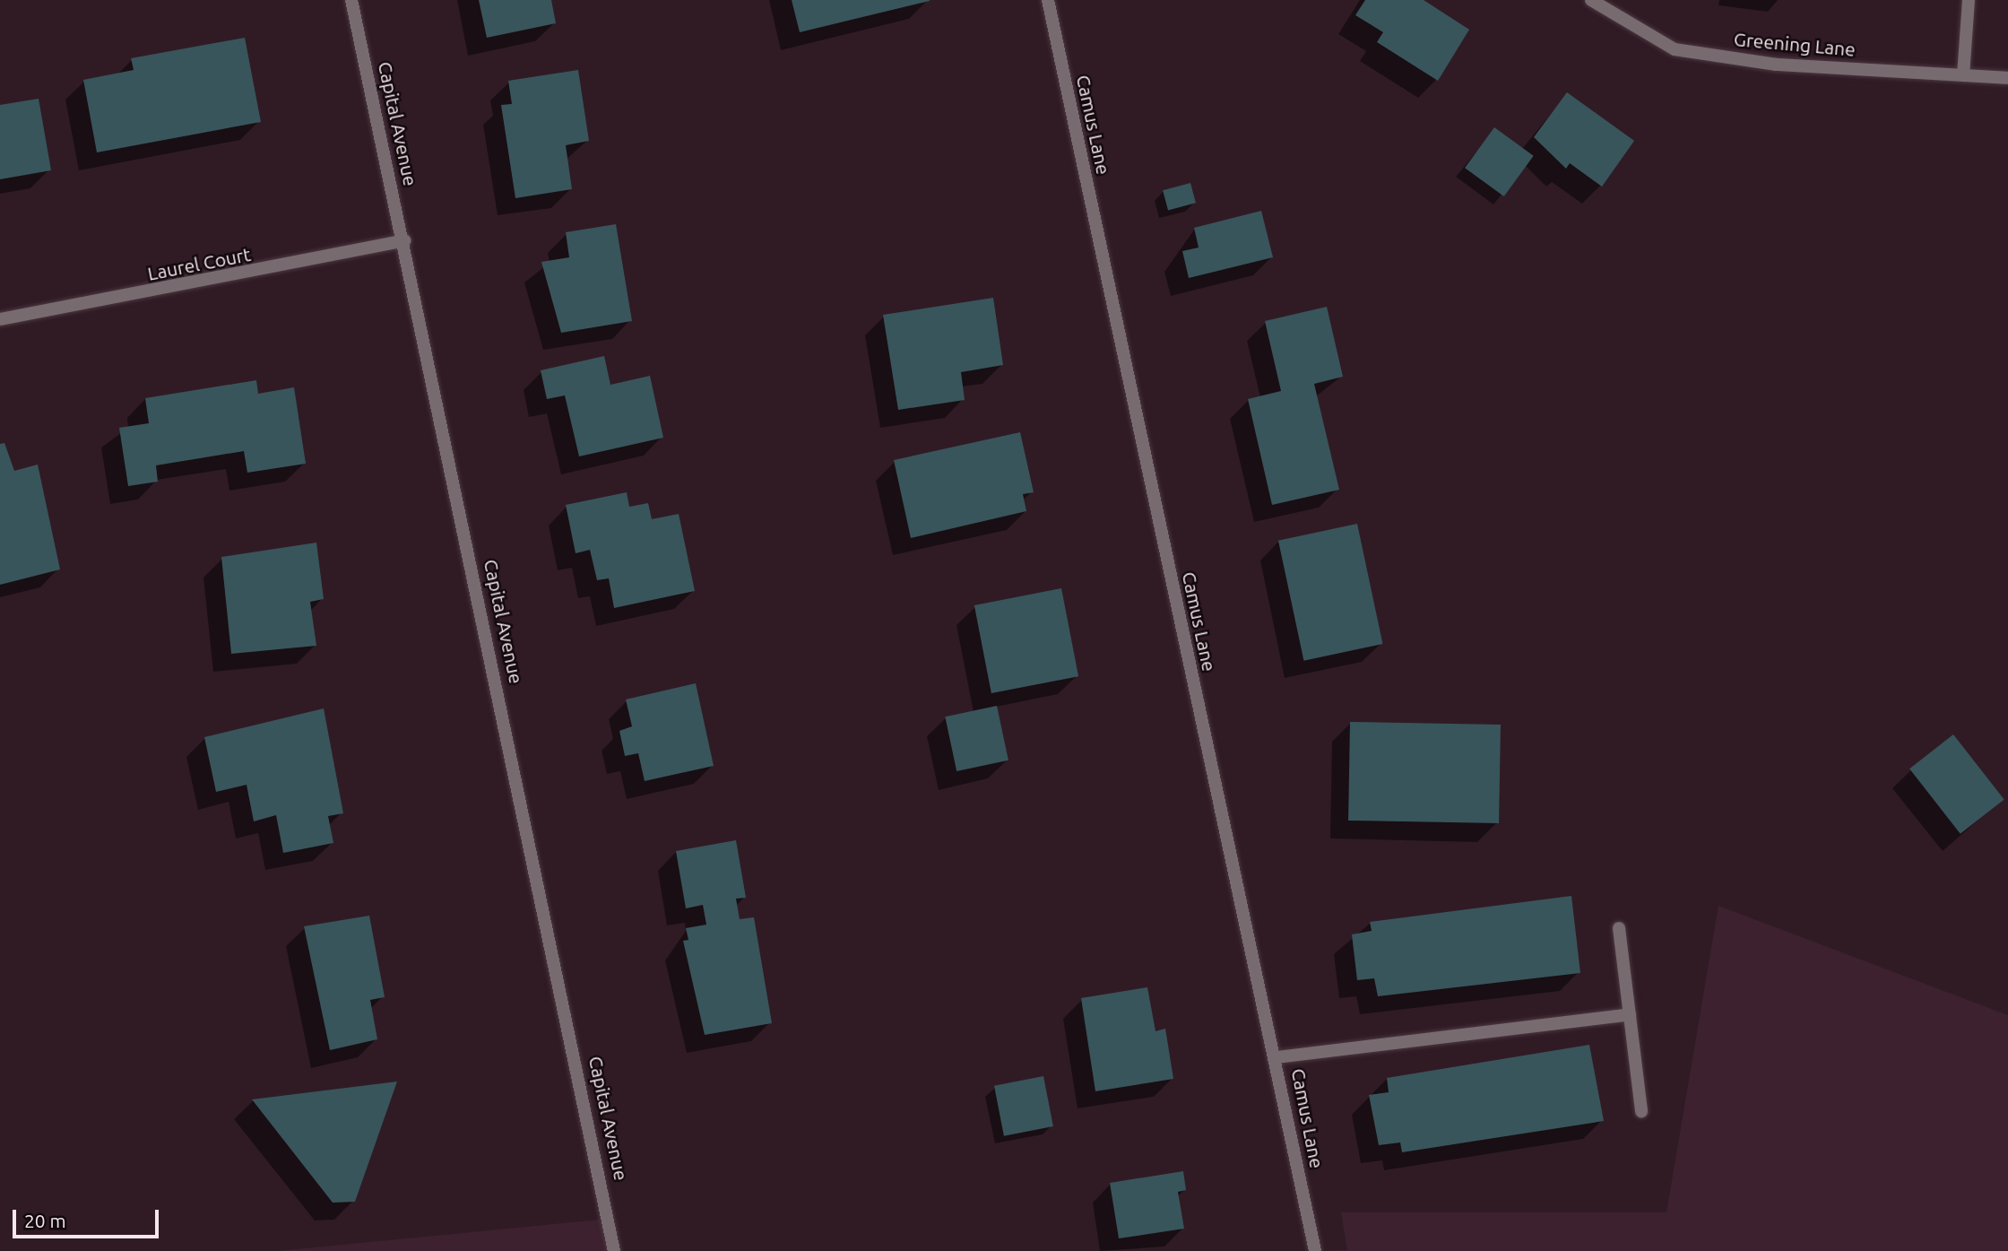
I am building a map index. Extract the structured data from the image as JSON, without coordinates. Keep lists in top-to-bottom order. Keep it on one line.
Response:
{"streets":{"street":["Greening Lane","Capital Avenue","Camus Lane","Laurel Court"]},"crossings":[["Capital Avenue","Laurel Court"]],"scale_bar":"20 m"}
